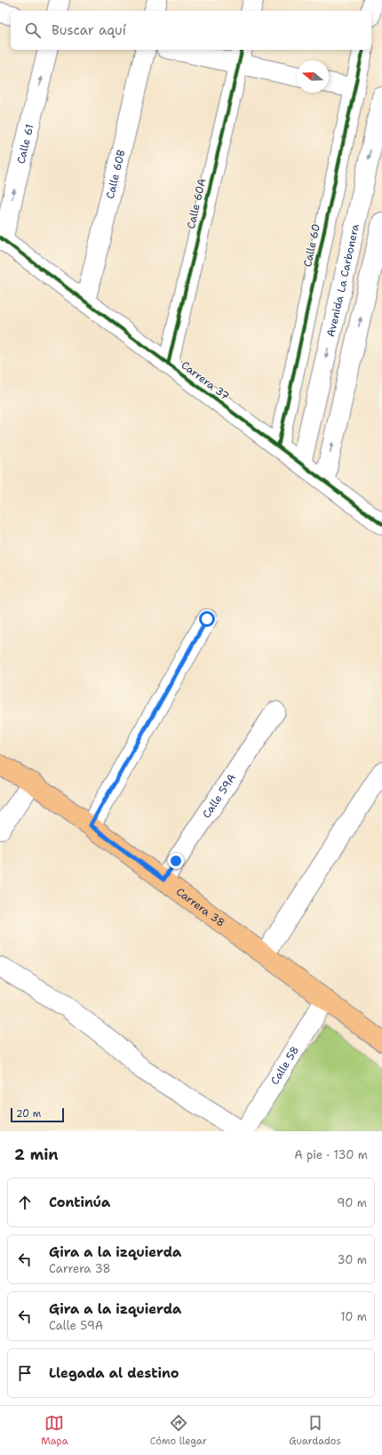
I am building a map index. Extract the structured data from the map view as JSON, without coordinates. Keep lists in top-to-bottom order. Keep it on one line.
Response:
{"streets":{"main road":["Carrera 38"],"street":["Calle 61","Calle 60B","Calle 60A","Calle 60","Avenida La Carbonera","Carrera 37","Calle 59A","Calle 58"]},"crossings":[["Calle 61","Carrera 37"],["Calle 60B","Carrera 37"],["Calle 60A","Carrera 37"],["Calle 60","Carrera 37"],["Avenida La Carbonera","Carrera 37"],["Calle 59A","Carrera 38"],["Carrera 38","Calle 58"]],"one_way":["Calle 61"],"scale_bar":"20 m","north":"left","page":{"search":"Buscar aquí","scale":"20 m","heading":["2 min","A pie · 130 m"],"list":[["Continúa","90 m"],["Gira a la izquierda","Carrera 38","30 m"],["Gira a la izquierda","Calle 59A","10 m"],"Llegada al destino"],"nav":["Mapa","Cómo llegar","Guardados"]}}
